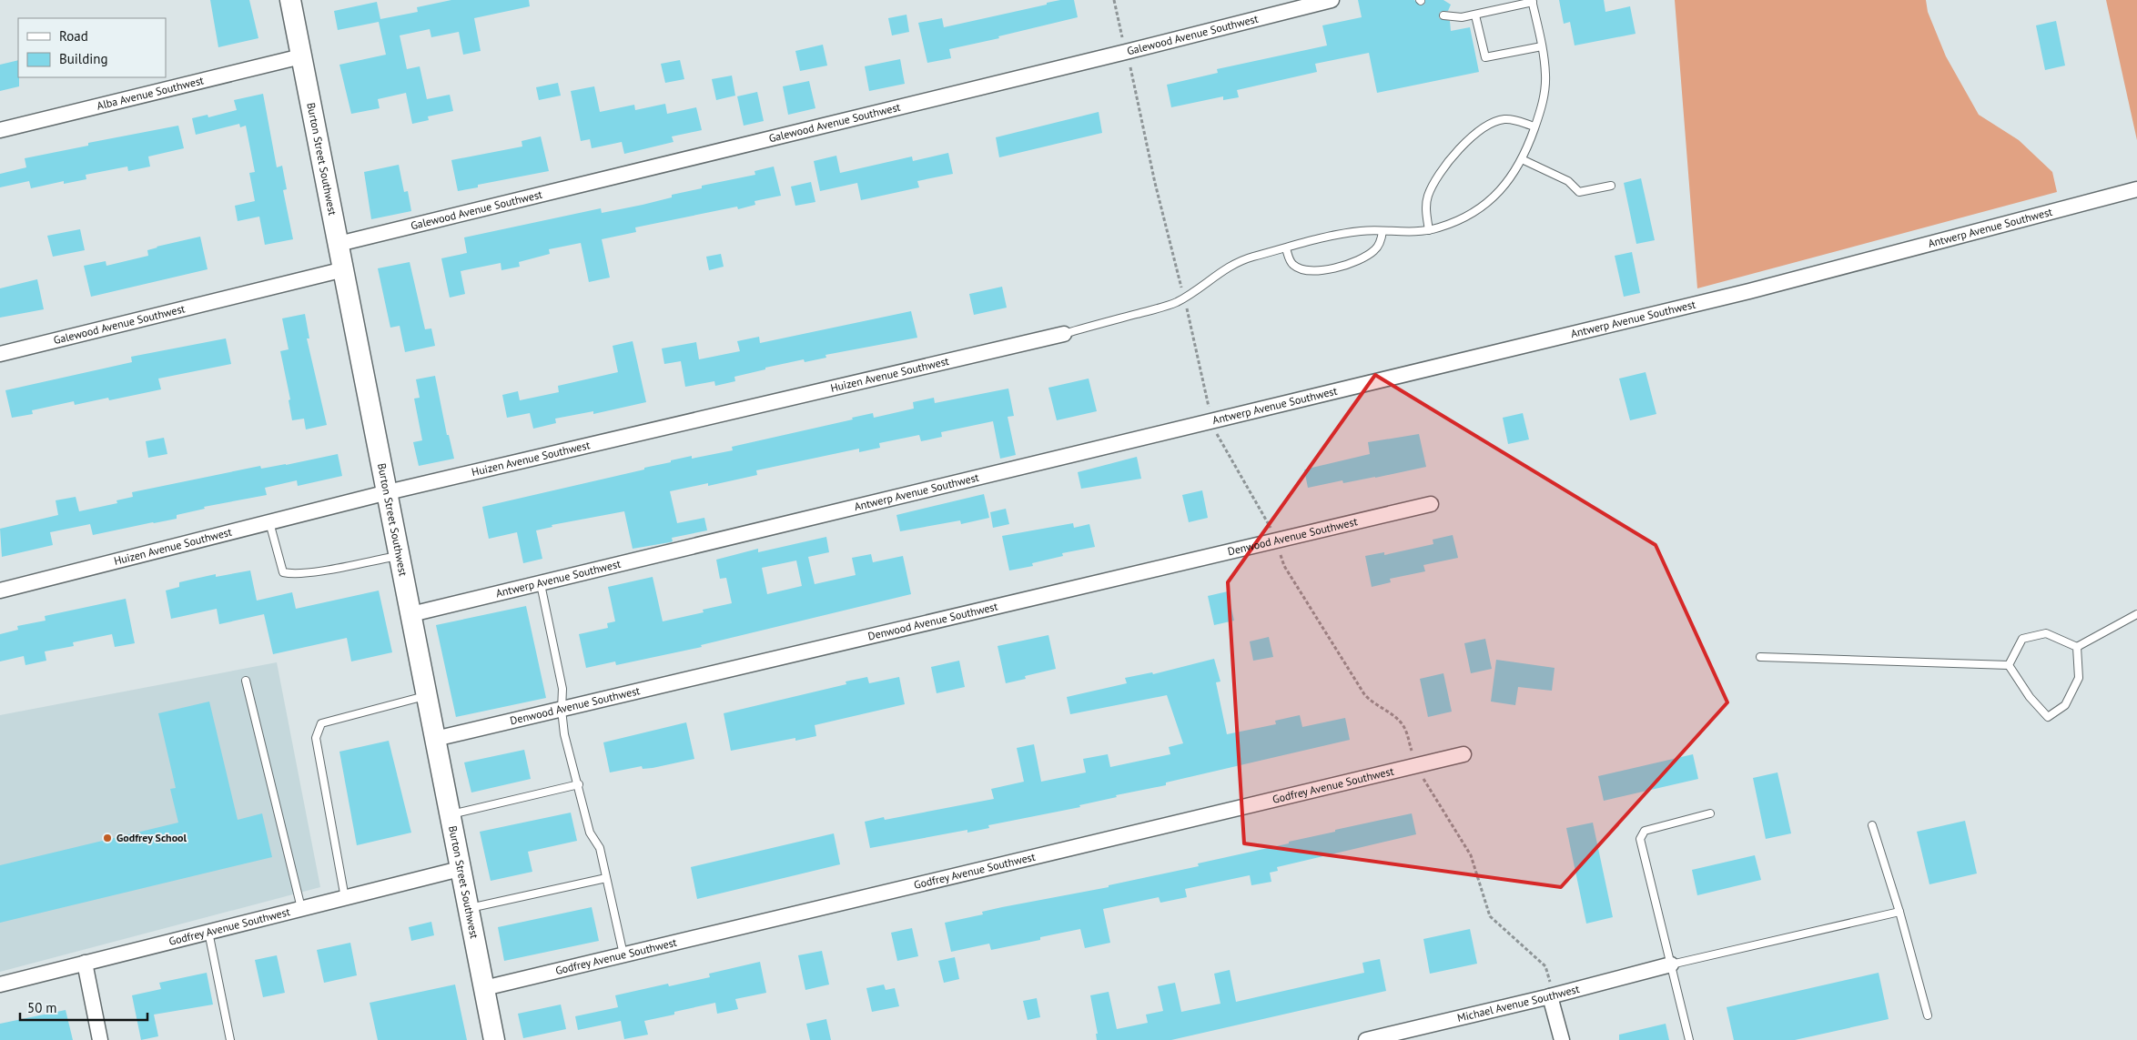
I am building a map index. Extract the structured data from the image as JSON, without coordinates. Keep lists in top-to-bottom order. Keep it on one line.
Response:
{"streets":{"main road":["Burton Street Southwest"],"street":["Galewood Avenue Southwest","Alba Avenue Southwest","Antwerp Avenue Southwest","Huizen Avenue Southwest","Denwood Avenue Southwest","Godfrey Avenue Southwest","Michael Avenue Southwest"]},"crossings":[["Galewood Avenue Southwest","Burton Street Southwest"],["Alba Avenue Southwest","Burton Street Southwest"],["Burton Street Southwest","Antwerp Avenue Southwest"],["Burton Street Southwest","Huizen Avenue Southwest"],["Burton Street Southwest","Denwood Avenue Southwest"],["Burton Street Southwest","Godfrey Avenue Southwest"]],"places":["Godfrey School"],"legend":["Road","Building"],"scale_bar":"50 m"}
